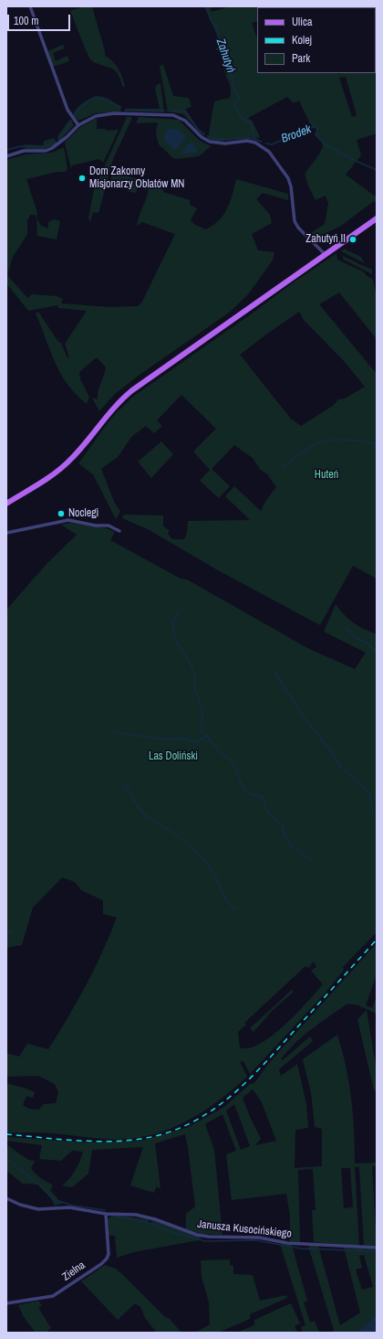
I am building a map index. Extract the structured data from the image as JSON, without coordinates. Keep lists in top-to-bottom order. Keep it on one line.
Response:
{"streets":{"street":["Janusza Kusocińskiego","Zielna"]},"crossings":[["Janusza Kusocińskiego","Zielna"]],"water":["Zahutyń","Brodek"],"parks":["Huteń","Las Doliński"],"places":["Dom Zakonny Misjonarzy Oblatów MN","Zahutyń II","Noclegi"],"legend":["Ulica","Kolej","Park"],"scale_bar":"100 m"}
